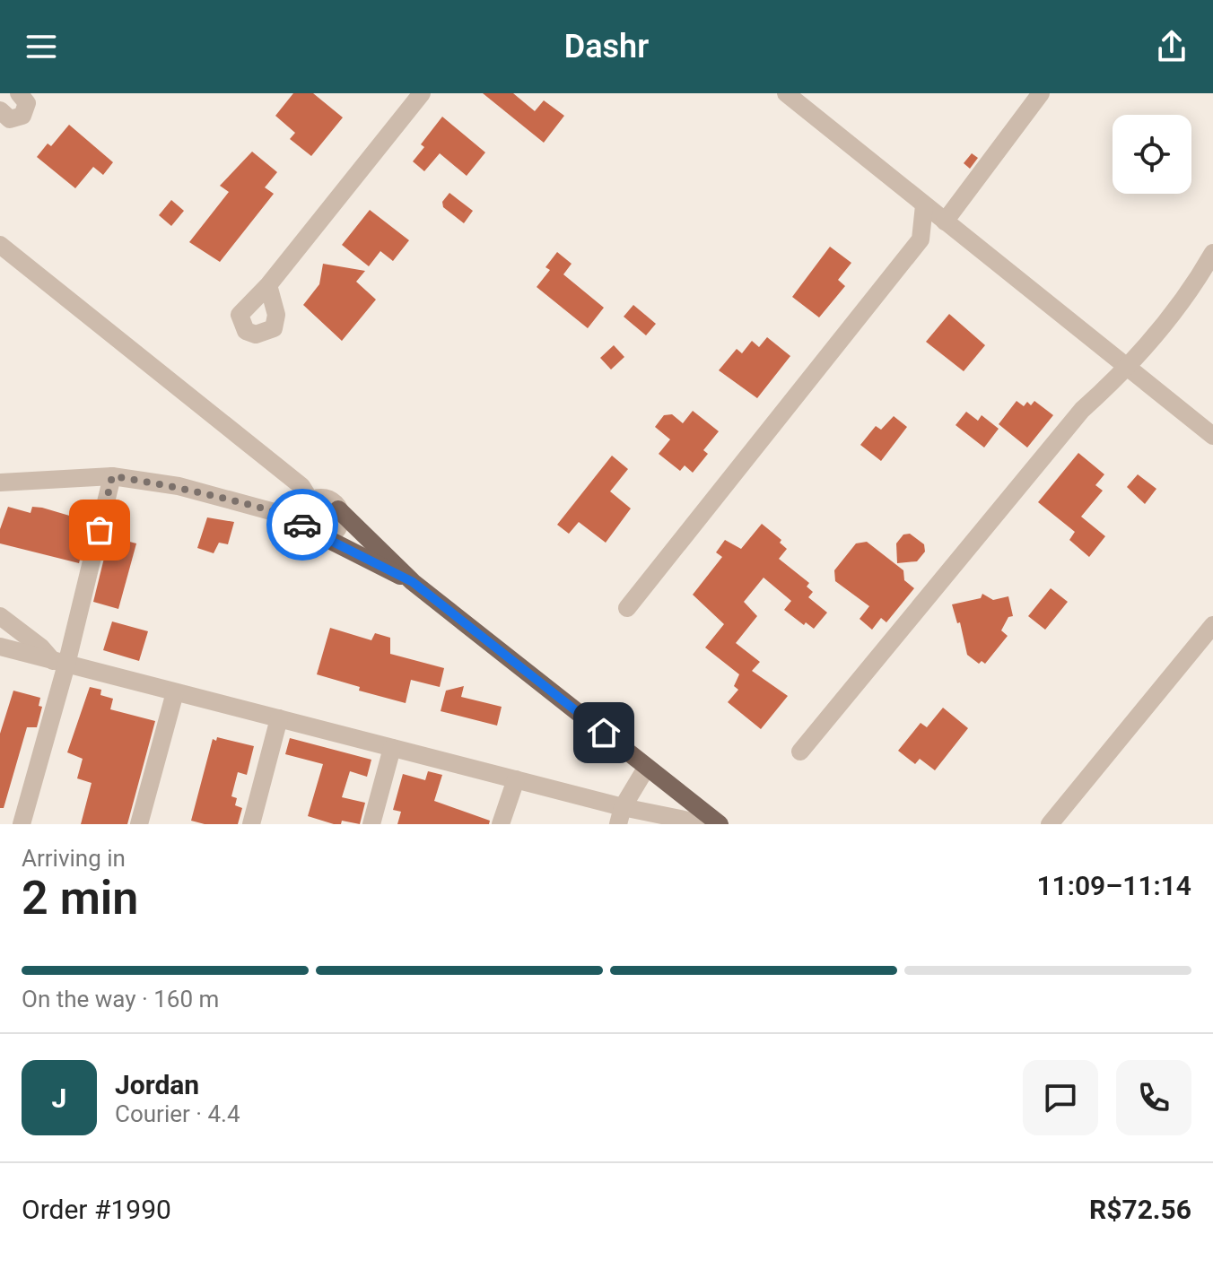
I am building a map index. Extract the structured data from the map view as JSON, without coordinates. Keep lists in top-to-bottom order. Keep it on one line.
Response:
{"page":{"header":"Dashr","heading":["2 min","Arriving in","11:09–11:14"],"panel":["Jordan","Courier · 4.4","Order #1990","R$72.56"],"bar":"On the way · 160 m","round":"J"}}
